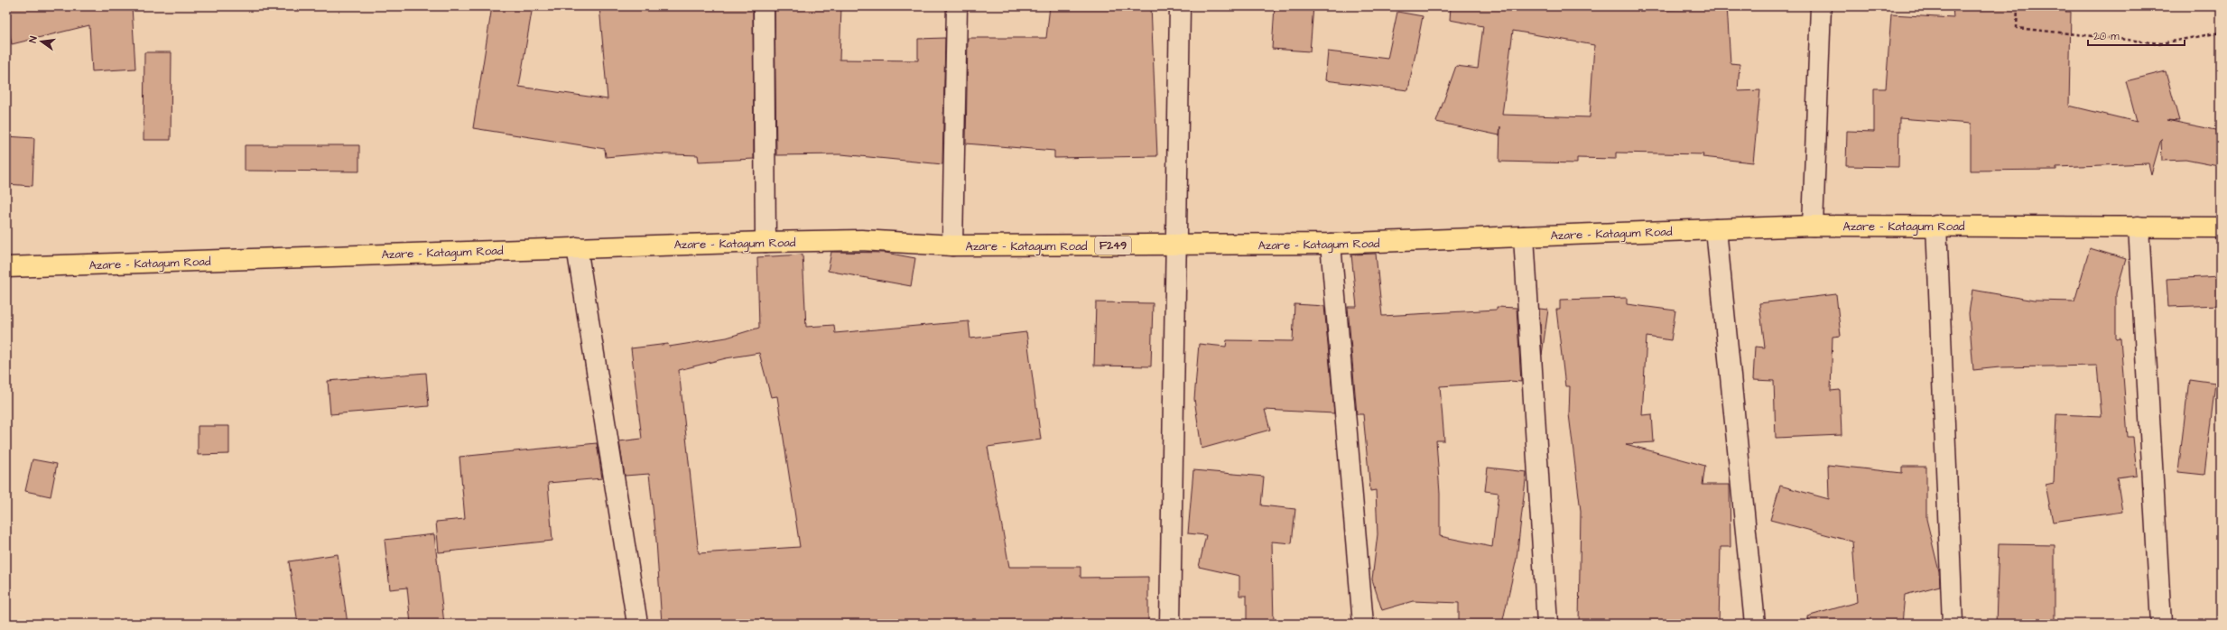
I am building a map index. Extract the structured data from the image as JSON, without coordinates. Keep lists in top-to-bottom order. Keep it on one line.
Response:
{"streets":{"main road":["Azare - Katagum Road","F249"]},"scale_bar":"20 m","north":"left"}
